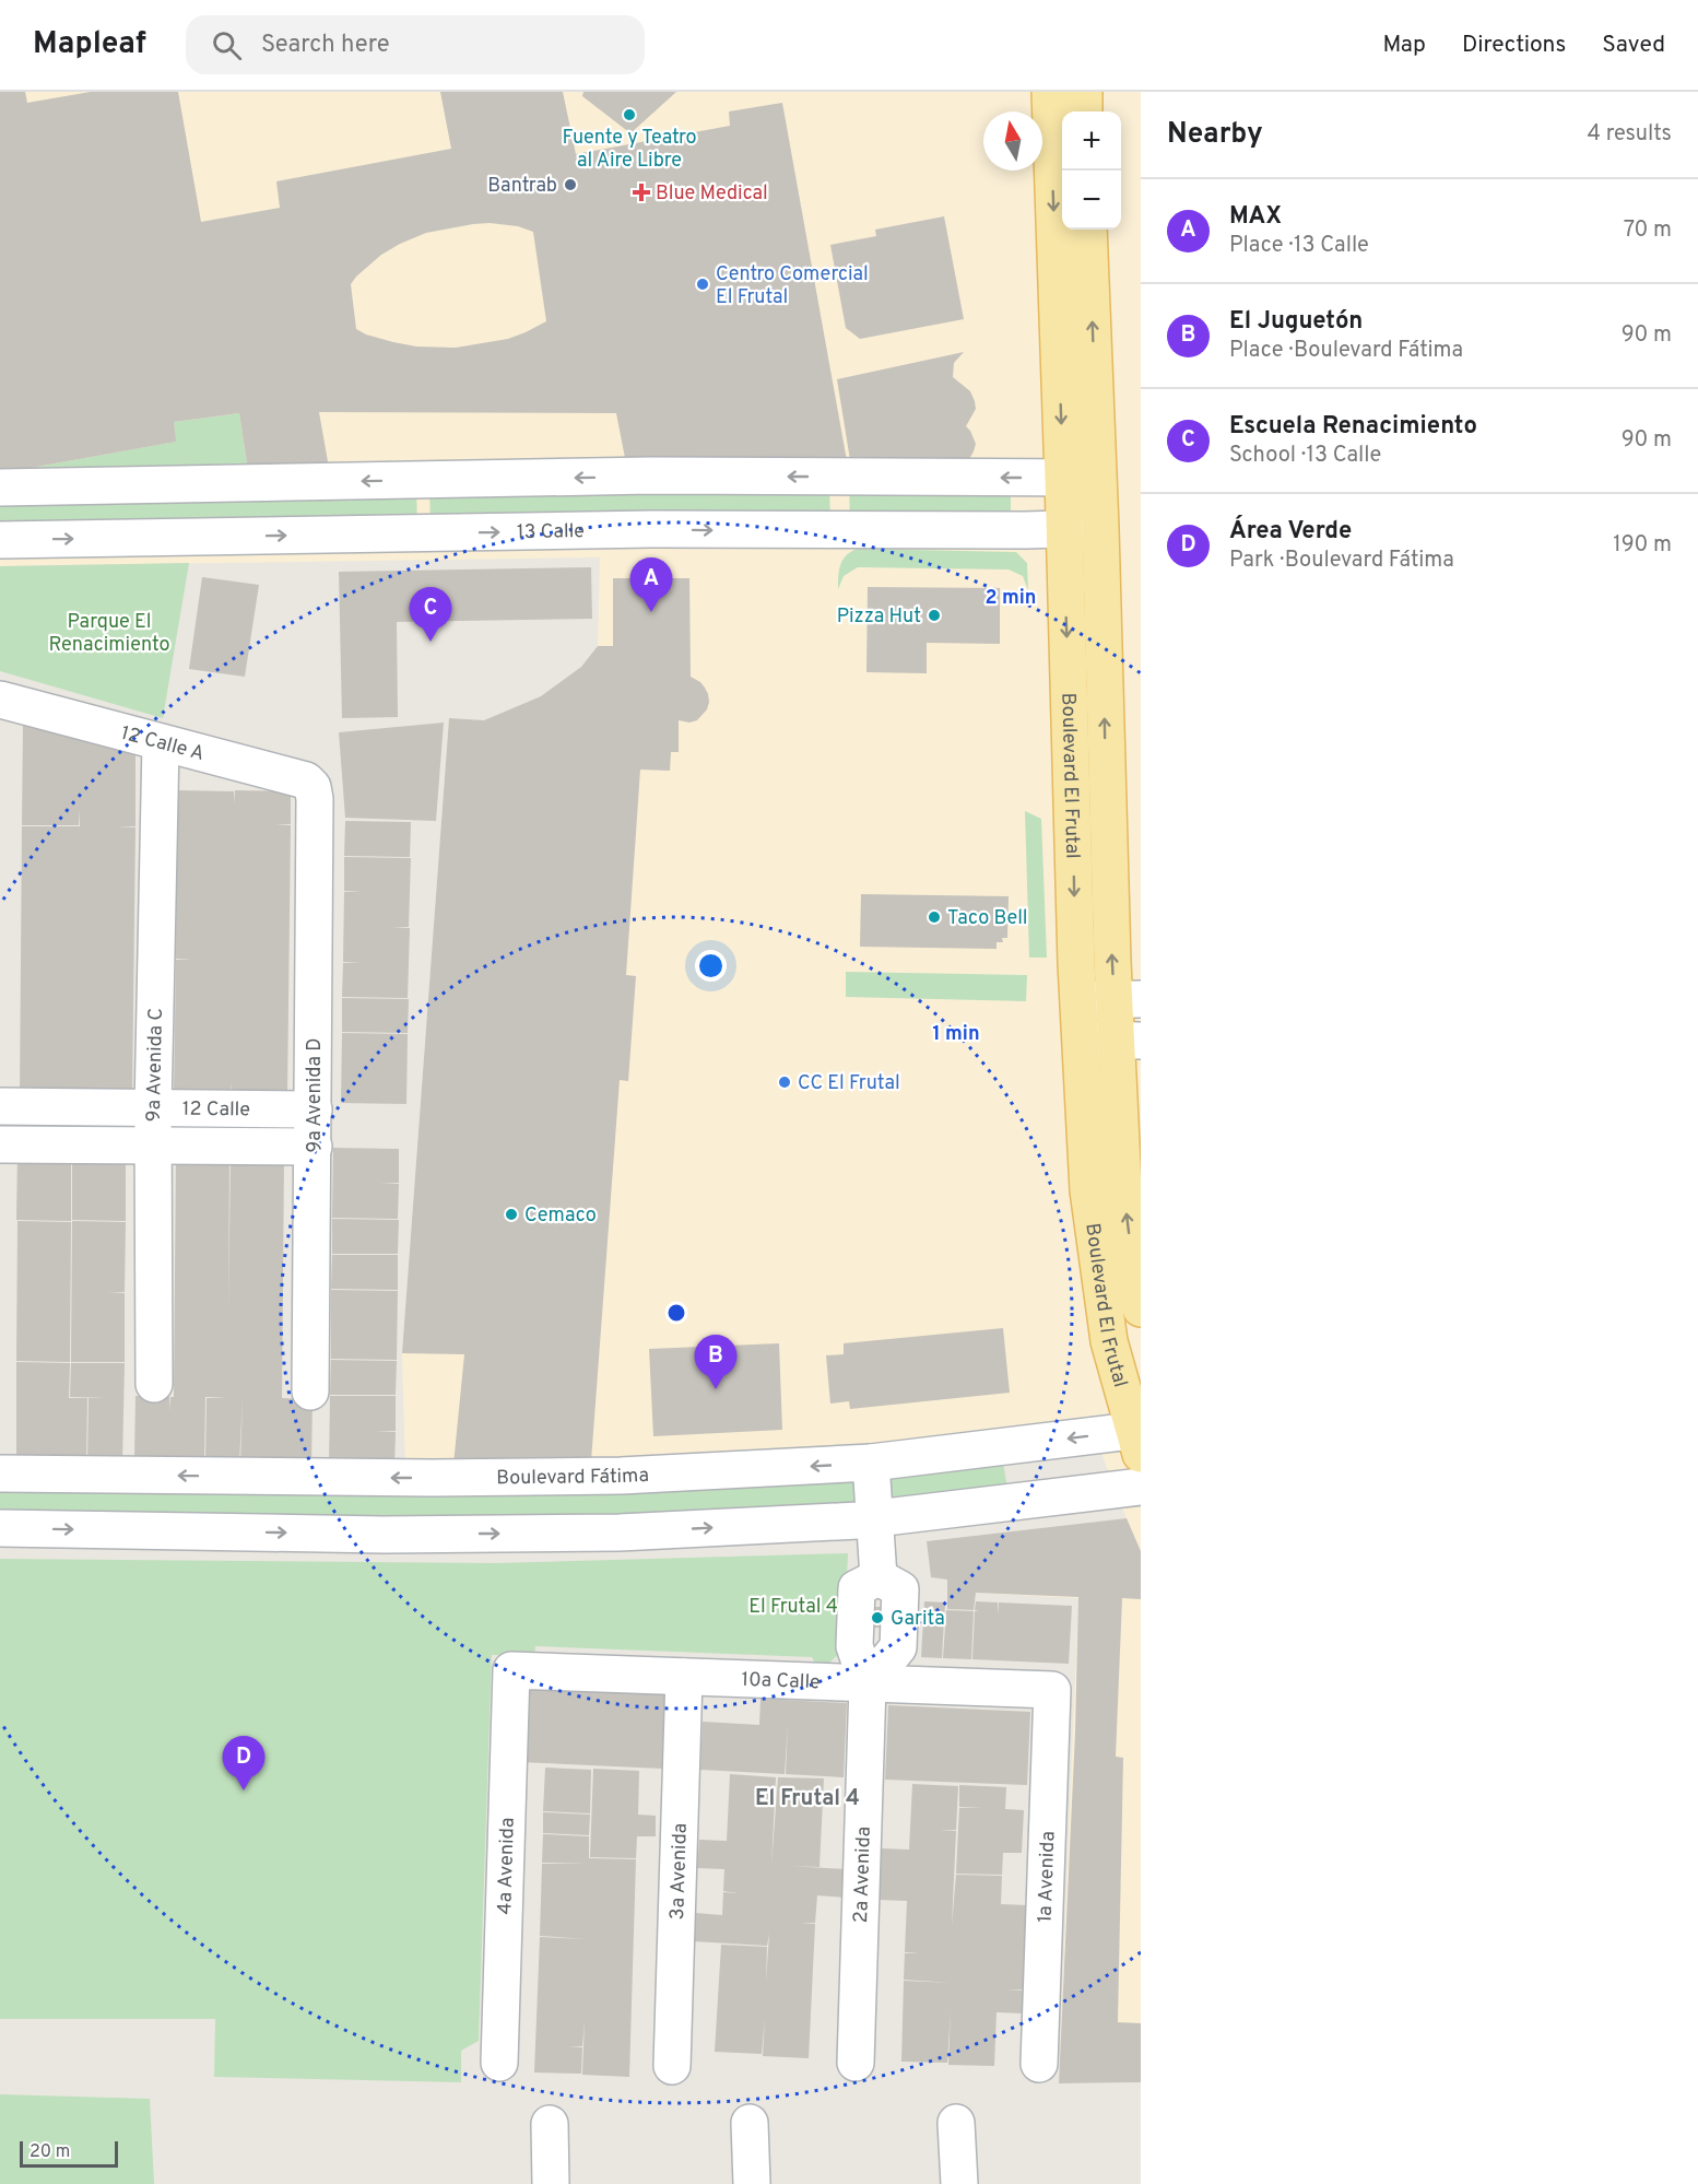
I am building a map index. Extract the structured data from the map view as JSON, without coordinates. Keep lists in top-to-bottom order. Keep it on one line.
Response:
{"streets":{"main road":["Boulevard El Frutal"],"street":["13 Calle","12 Calle A","9a Avenida C","9a Avenida D","12 Calle","Boulevard Fátima","10a Calle","4a Avenida","3a Avenida","2a Avenida","1a Avenida"]},"crossings":[["13 Calle","Boulevard El Frutal"],["12 Calle A","9a Avenida C"],["12 Calle A","9a Avenida D"],["Boulevard El Frutal","Boulevard Fátima"],["9a Avenida C","12 Calle"],["9a Avenida D","12 Calle"],["10a Calle","4a Avenida"],["10a Calle","3a Avenida"],["10a Calle","2a Avenida"],["10a Calle","1a Avenida"]],"districts":["El Frutal 4"],"parks":["Parque El Renacimiento","El Frutal 4"],"places":{"other":["Fuente y Teatro al Aire Libre","Bantrab","Centro Comercial El Frutal","Pizza Hut","Taco Bell","CC El Frutal","Cemaco","Garita"],"health":["Blue Medical"]},"scale_bar":"20 m","north":"top","page":{"header":"Mapleaf","search":"Search here","nav":["Map","Directions","Saved"],"heading":["Nearby","4 results"],"map_buttons":["+","−"],"list":[{"mark":"A","name":"MAX","note":"Place · 13 Calle","value":"70 m"},{"mark":"B","name":"El Juguetón","note":"Place · Boulevard Fátima","value":"90 m"},{"mark":"C","name":"Escuela Renacimiento","note":"School · 13 Calle","value":"90 m"},{"mark":"D","name":"Área Verde","note":"Park · Boulevard Fátima","value":"190 m"}],"pins":["A","C","B","D"],"scale":"20 m"},"rings":["2 min","1 min"]}
